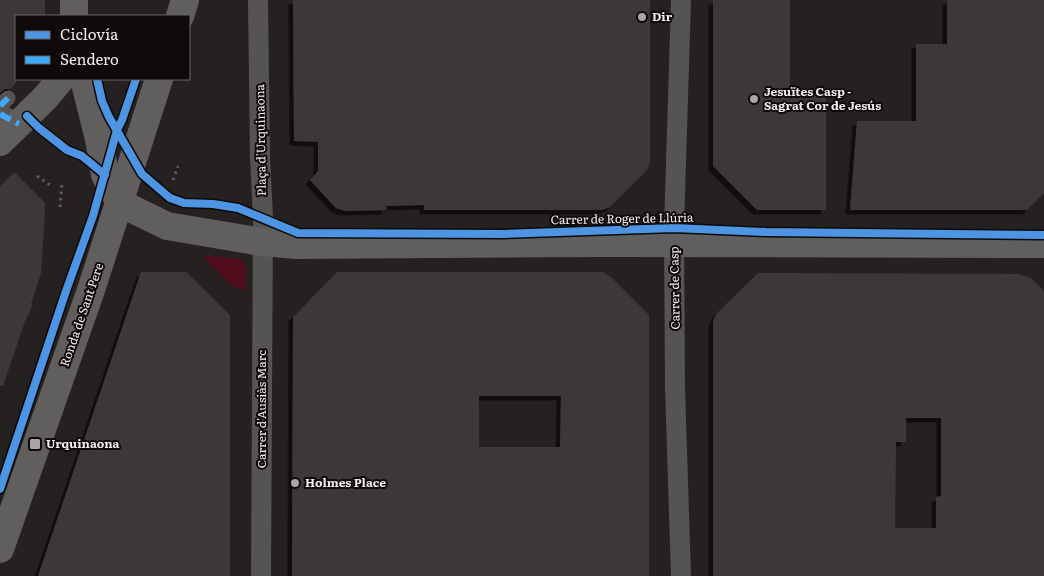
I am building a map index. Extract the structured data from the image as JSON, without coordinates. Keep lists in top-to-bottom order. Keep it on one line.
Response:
{"streets":{"main road":["Carrer de Roger de Llúria","Ronda de Sant Pere"],"street":["Plaça d'Urquinaona","Carrer de Casp","Carrer d'Ausiàs Marc"]},"crossings":[["Plaça d'Urquinaona","Carrer de Roger de Llúria"],["Plaça d'Urquinaona","Carrer d'Ausiàs Marc"],["Carrer de Roger de Llúria","Carrer de Casp"],["Carrer de Roger de Llúria","Carrer d'Ausiàs Marc"]],"places":{"other":["Dir","Jesuïtes Casp - Sagrat Cor de Jesús","Holmes Place"],"transit":["Urquinaona"]},"legend":["Ciclovía","Sendero"]}
